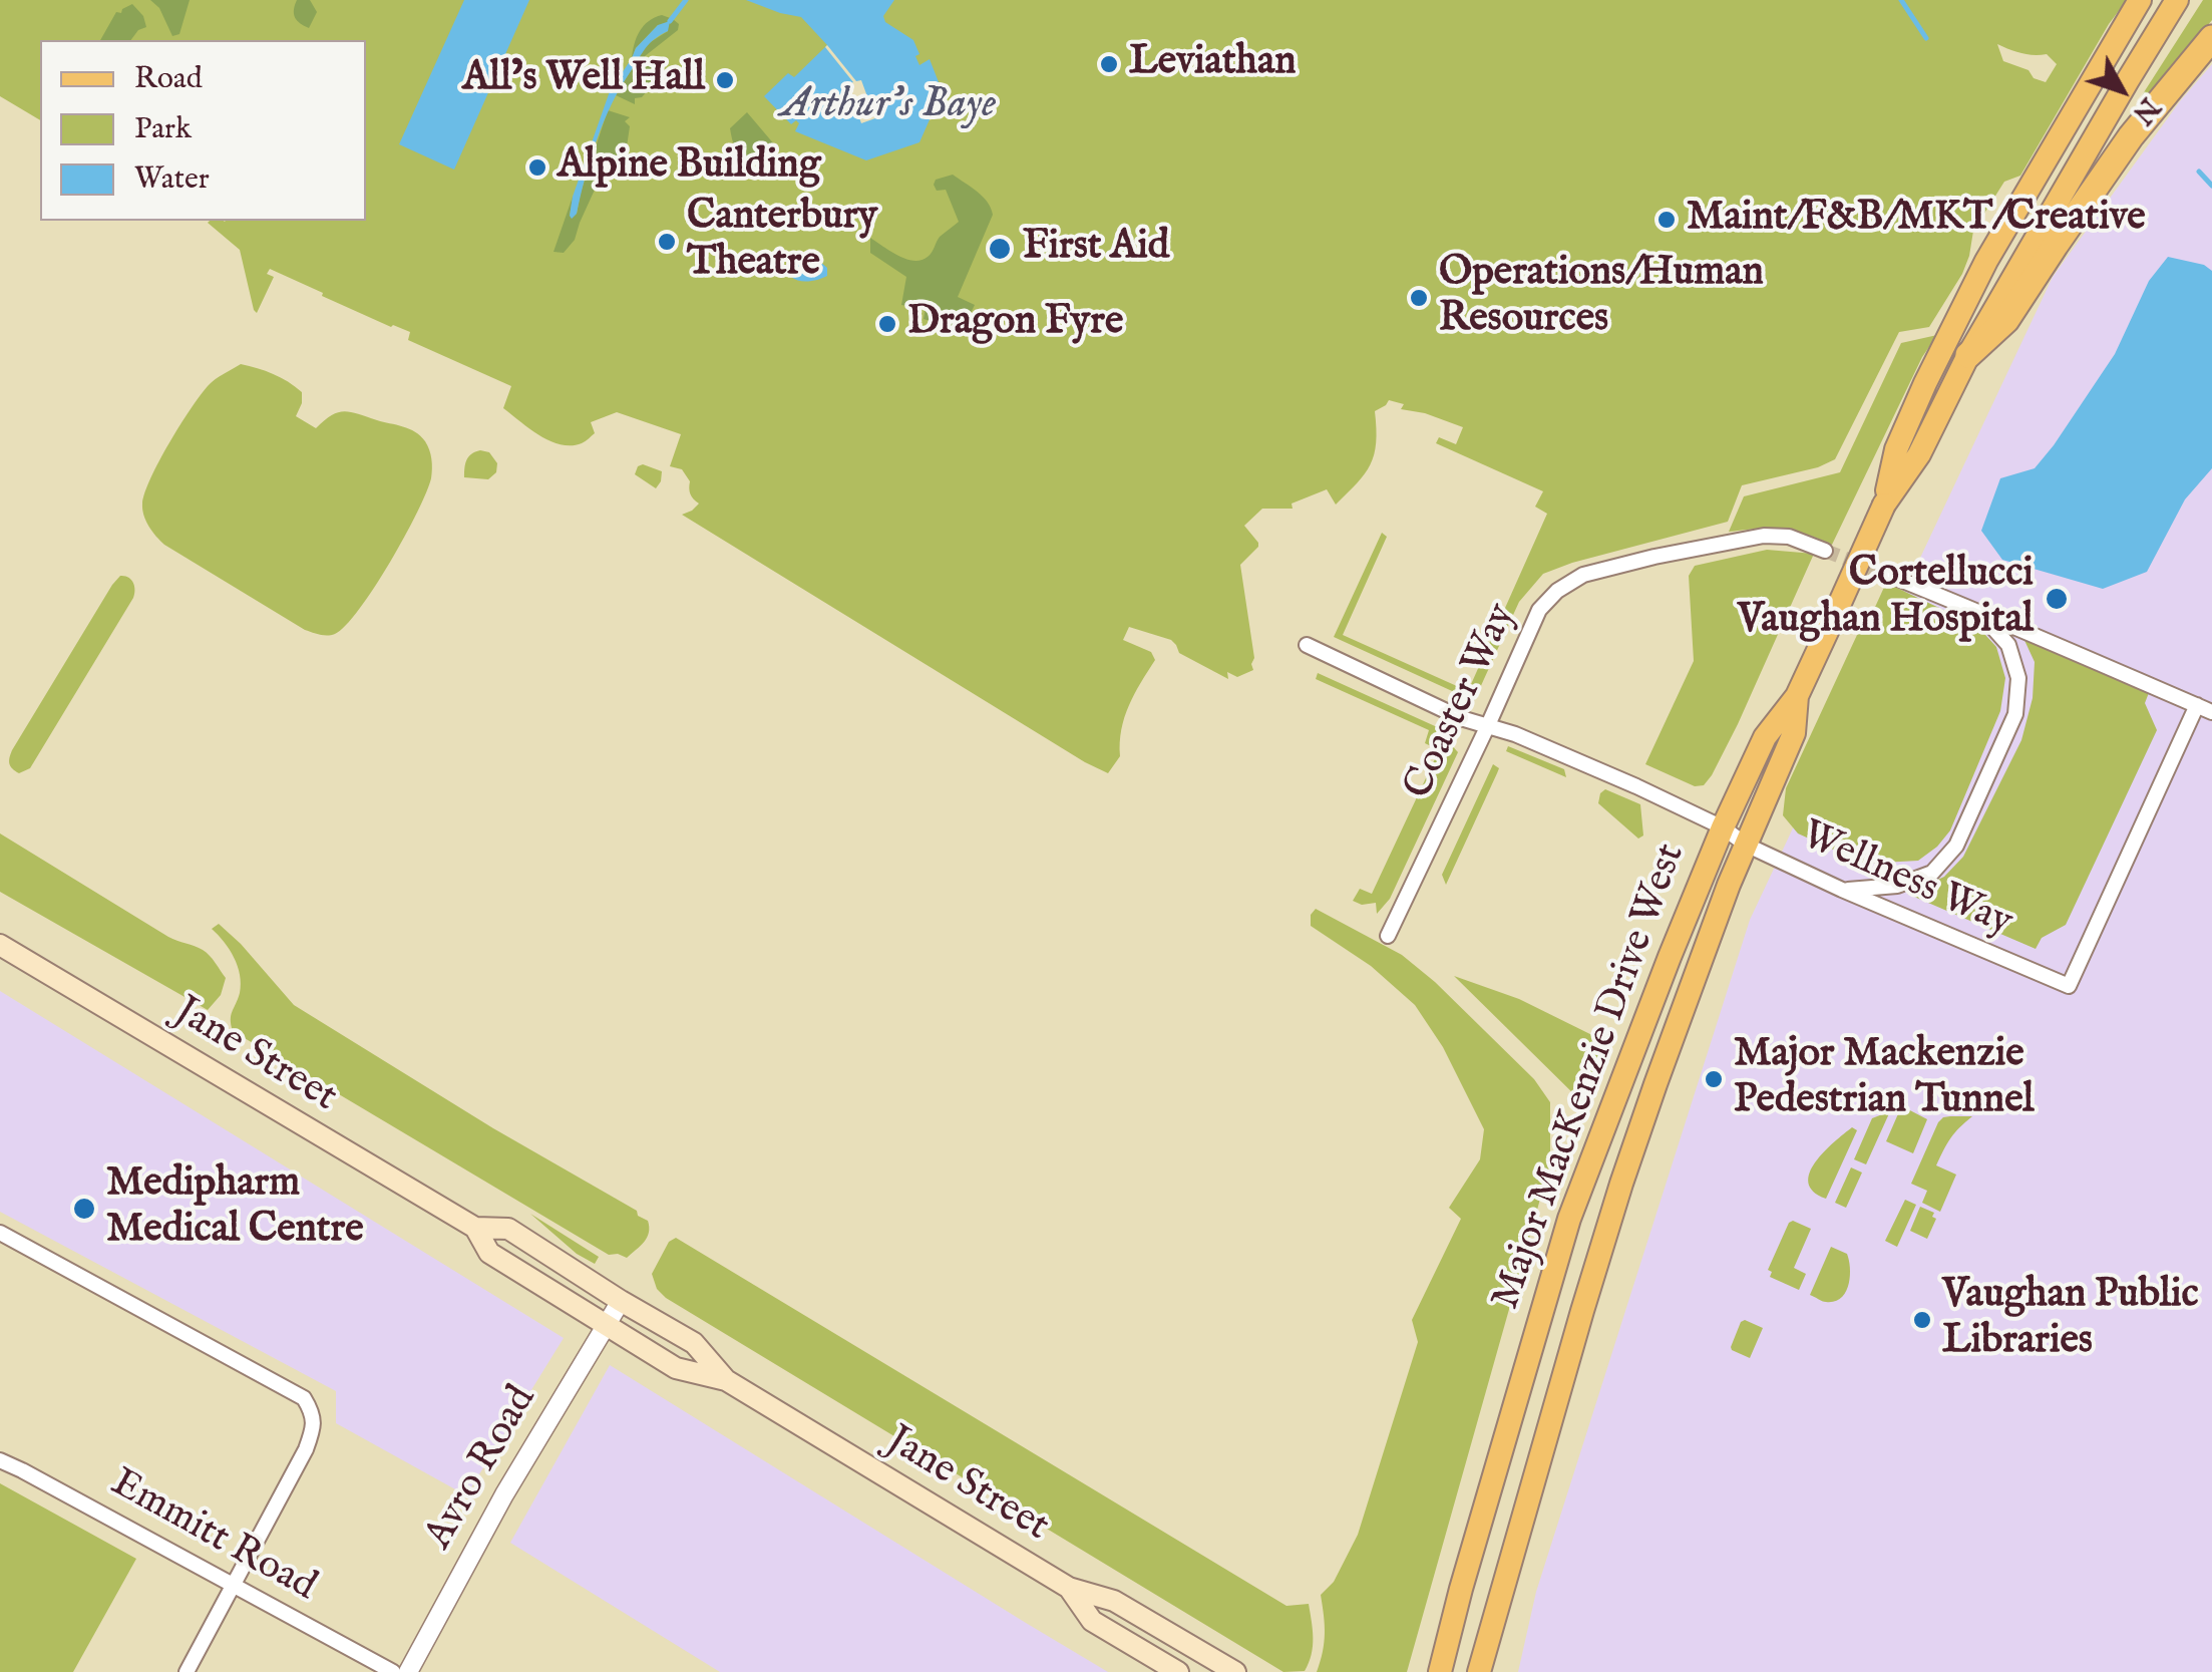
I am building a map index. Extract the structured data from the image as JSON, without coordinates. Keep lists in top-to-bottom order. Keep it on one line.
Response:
{"streets":{"main road":["Jane Street","Major MacKenzie Drive West"],"street":["Coaster Way","Wellness Way","Avro Road","Emmitt Road"]},"crossings":[["Coaster Way","Wellness Way"],["Wellness Way","Major MacKenzie Drive West"],["Jane Street","Avro Road"]],"water":["Arthur’s Baye"],"places":["Leviathan","All’s Well Hall","Alpine Building","Maint/F&B/MKT/Creative","Canterbury Theatre","First Aid","Operations/Human Resources","Dragon Fyre","Cortellucci Vaughan Hospital","Major Mackenzie Pedestrian Tunnel","Medipharm Medical Centre","Vaughan Public Libraries"],"legend":["Road","Park","Water"],"north":"bottom right"}
